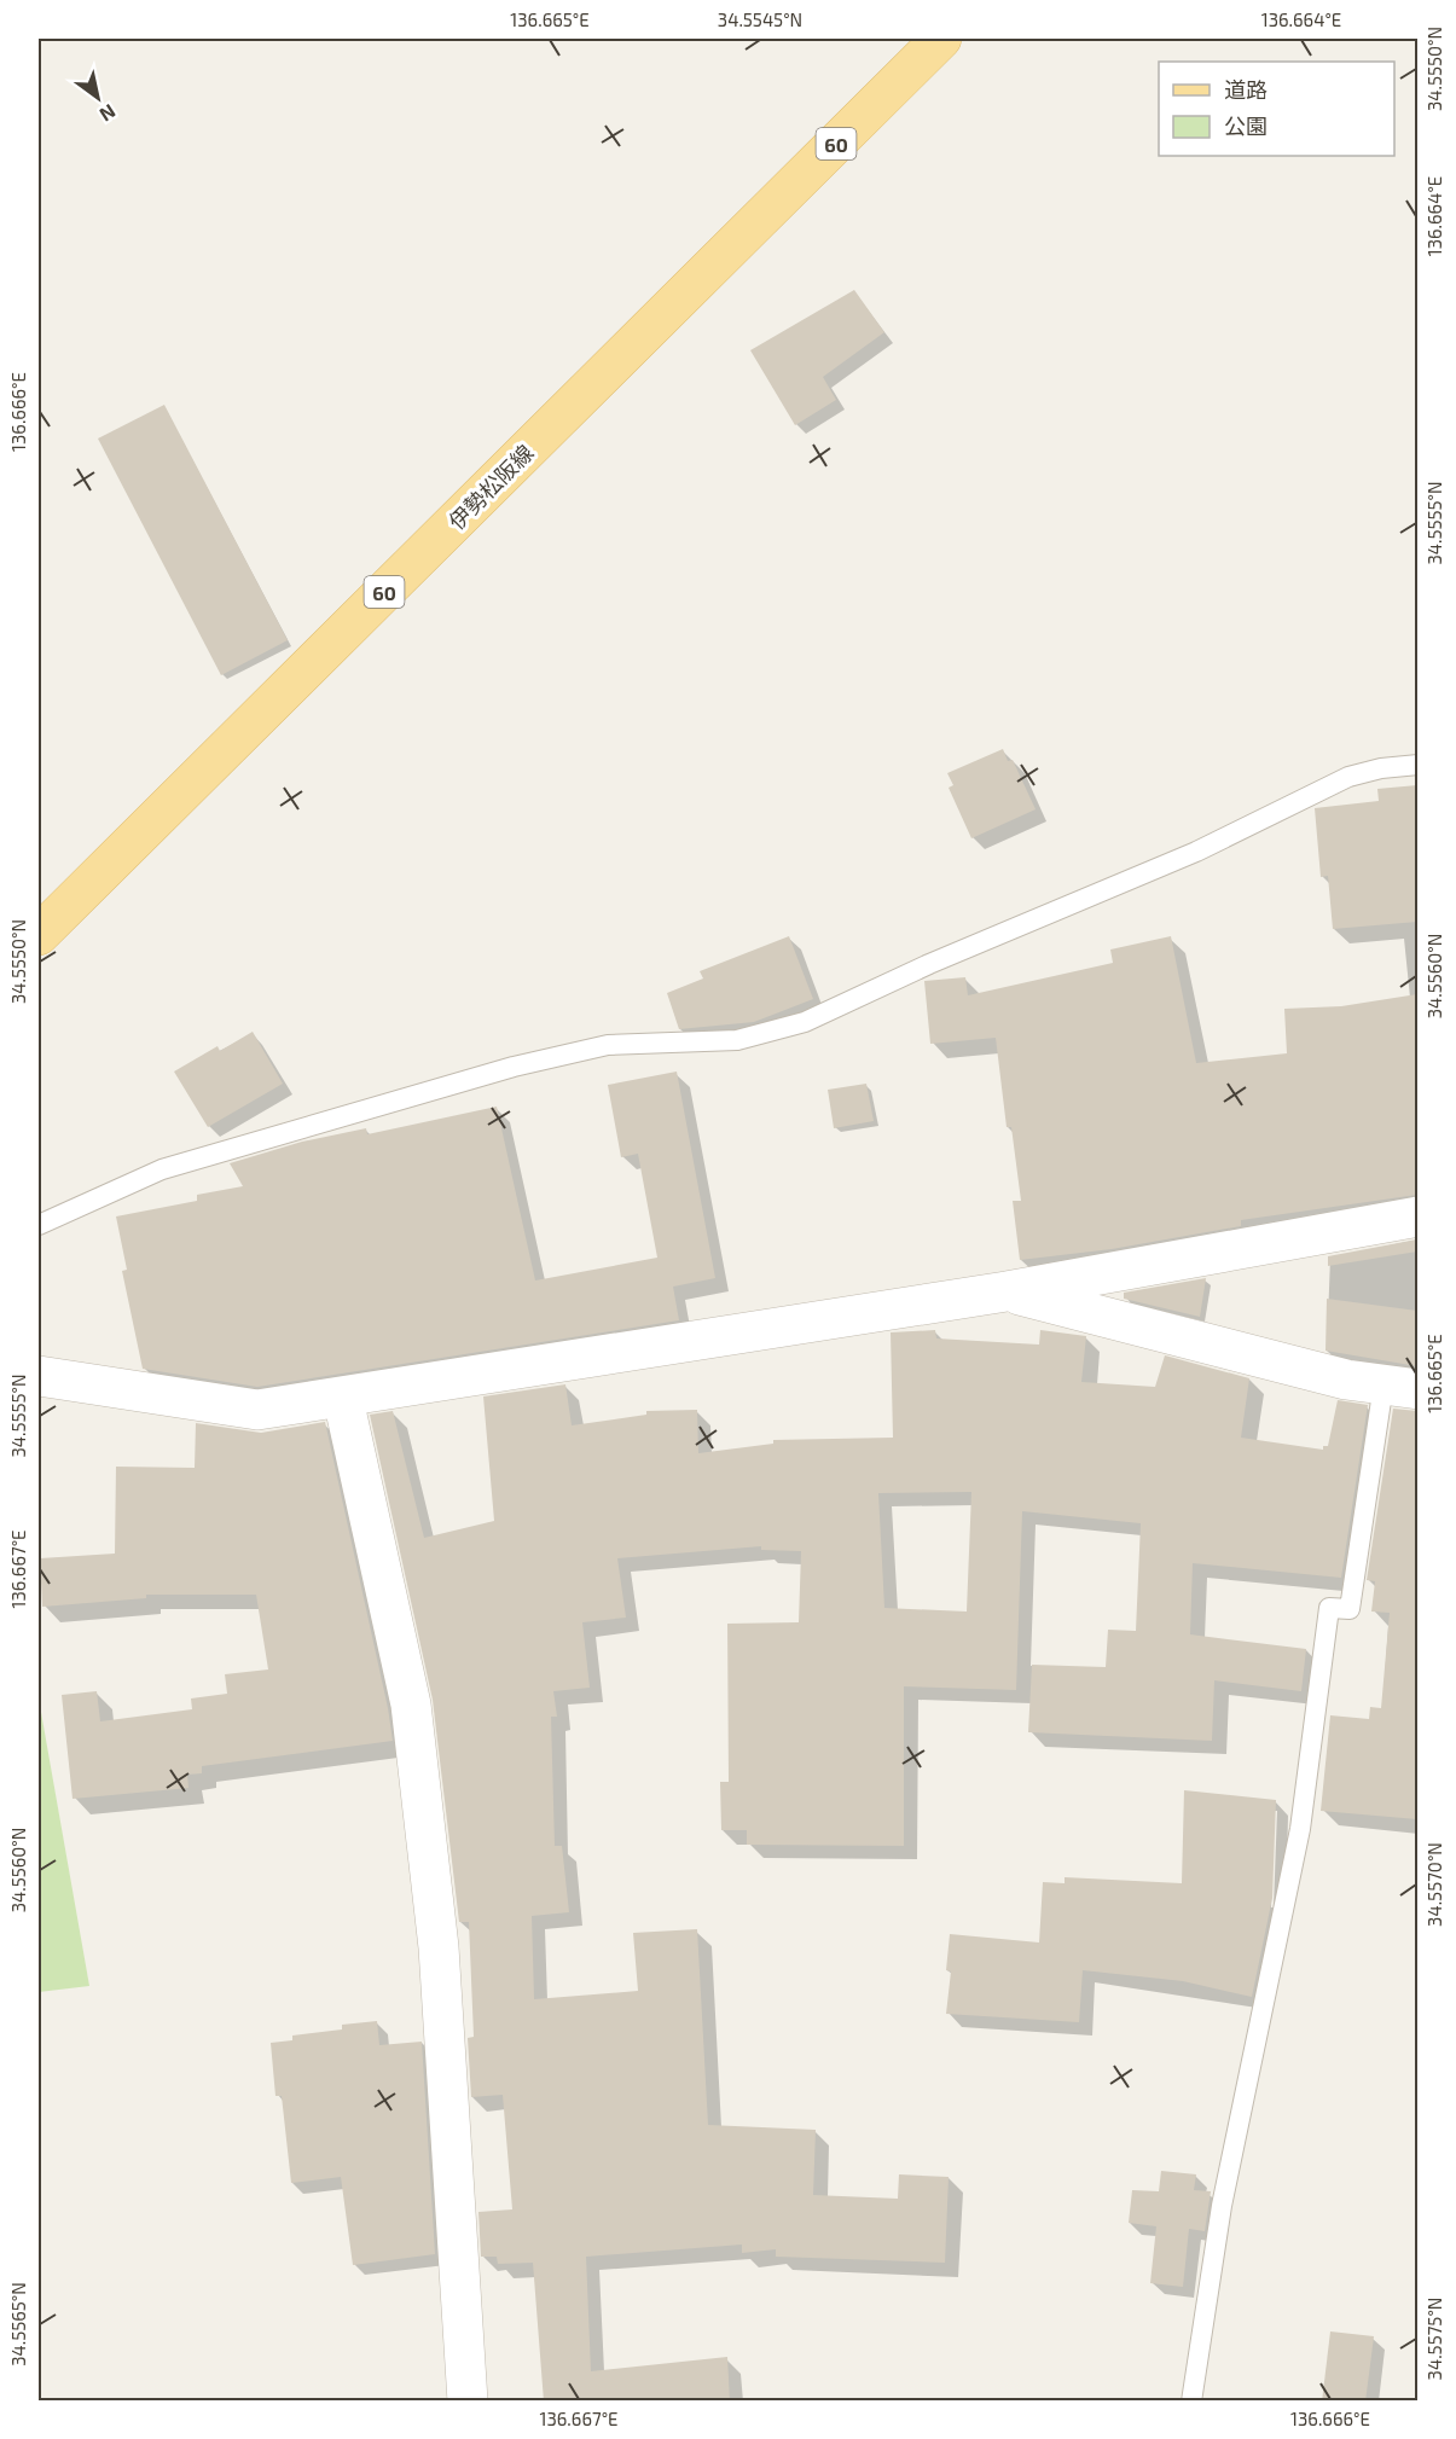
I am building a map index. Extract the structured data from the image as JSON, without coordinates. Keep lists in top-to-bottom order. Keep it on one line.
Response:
{"streets":{"main road":["60","伊勢松阪線"]},"legend":["道路","公園"],"north":"bottom right","coordinates":["136.665°E","34.5545°N","136.664°E","34.5550°N","136.666°E","34.5555°N","34.5560°N","136.667°E","34.5570°N","34.5565°N","34.5575°N"]}
